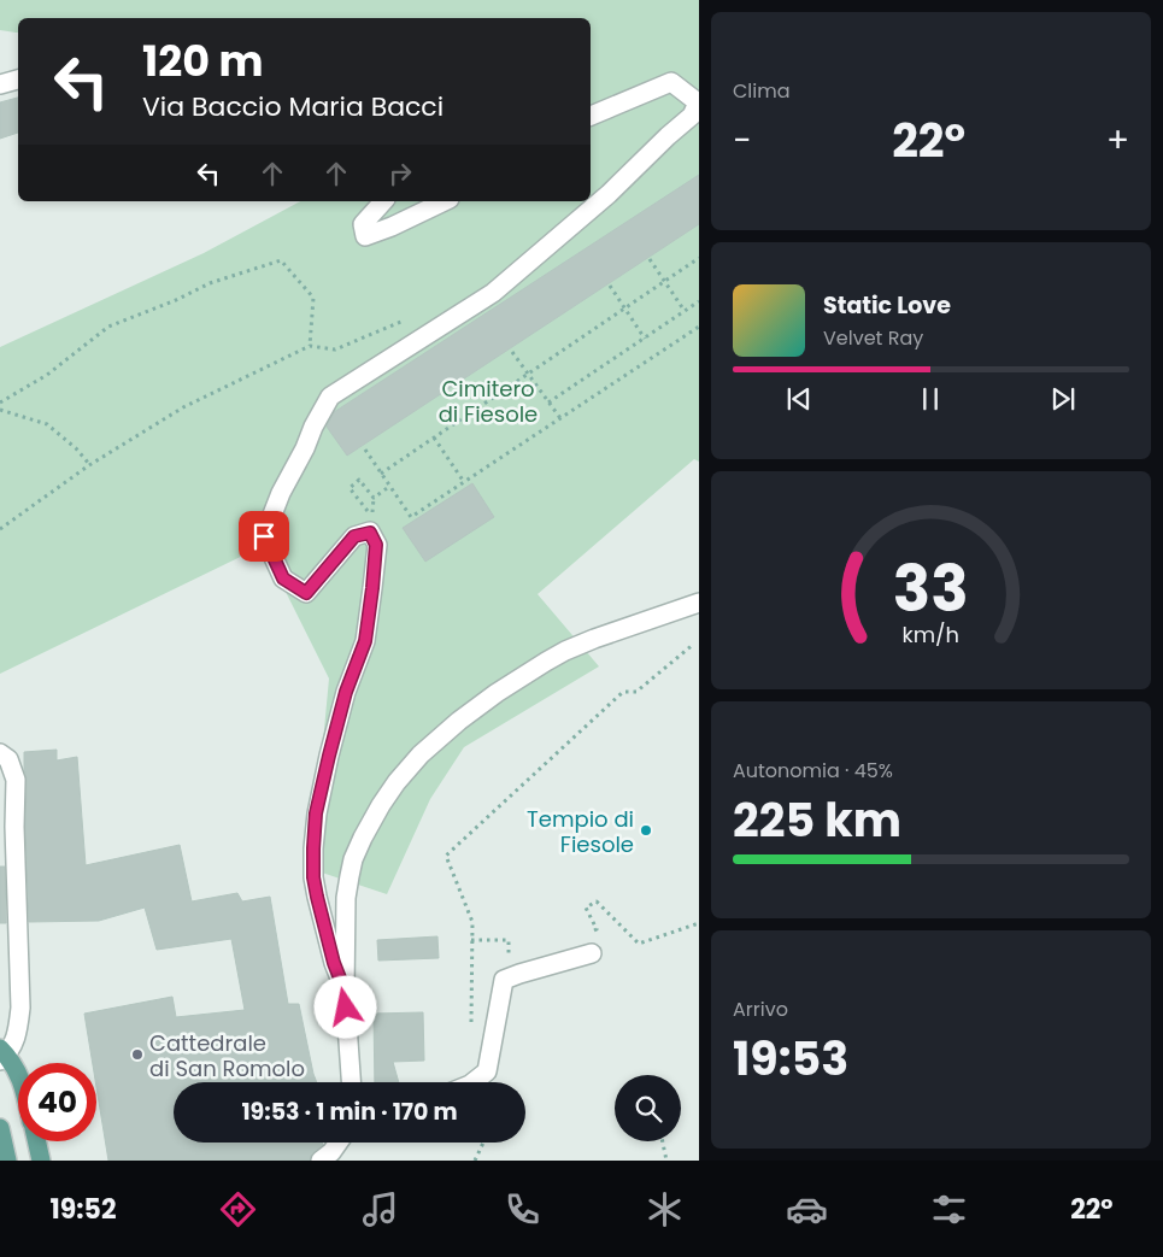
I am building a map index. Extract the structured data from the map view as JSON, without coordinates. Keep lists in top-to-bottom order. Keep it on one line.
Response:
{"parks":["Cimitero di Fiesole"],"places":["Tempio di Fiesole","Cattedrale di San Romolo"],"page":{"tile":["Clima",["Autonomia · 45%","225 km"],["Arrivo","19:53"]],"turn":["120 m","Via Baccio Maria Bacci"],"heat":["−","22°","+"],"song":["Static Love","Velvet Ray"],"limit":"40","trip":"19:53 · 1 min · 170 m","tabs":["19:52","22°"],"gauge":["33","km/h"]}}
